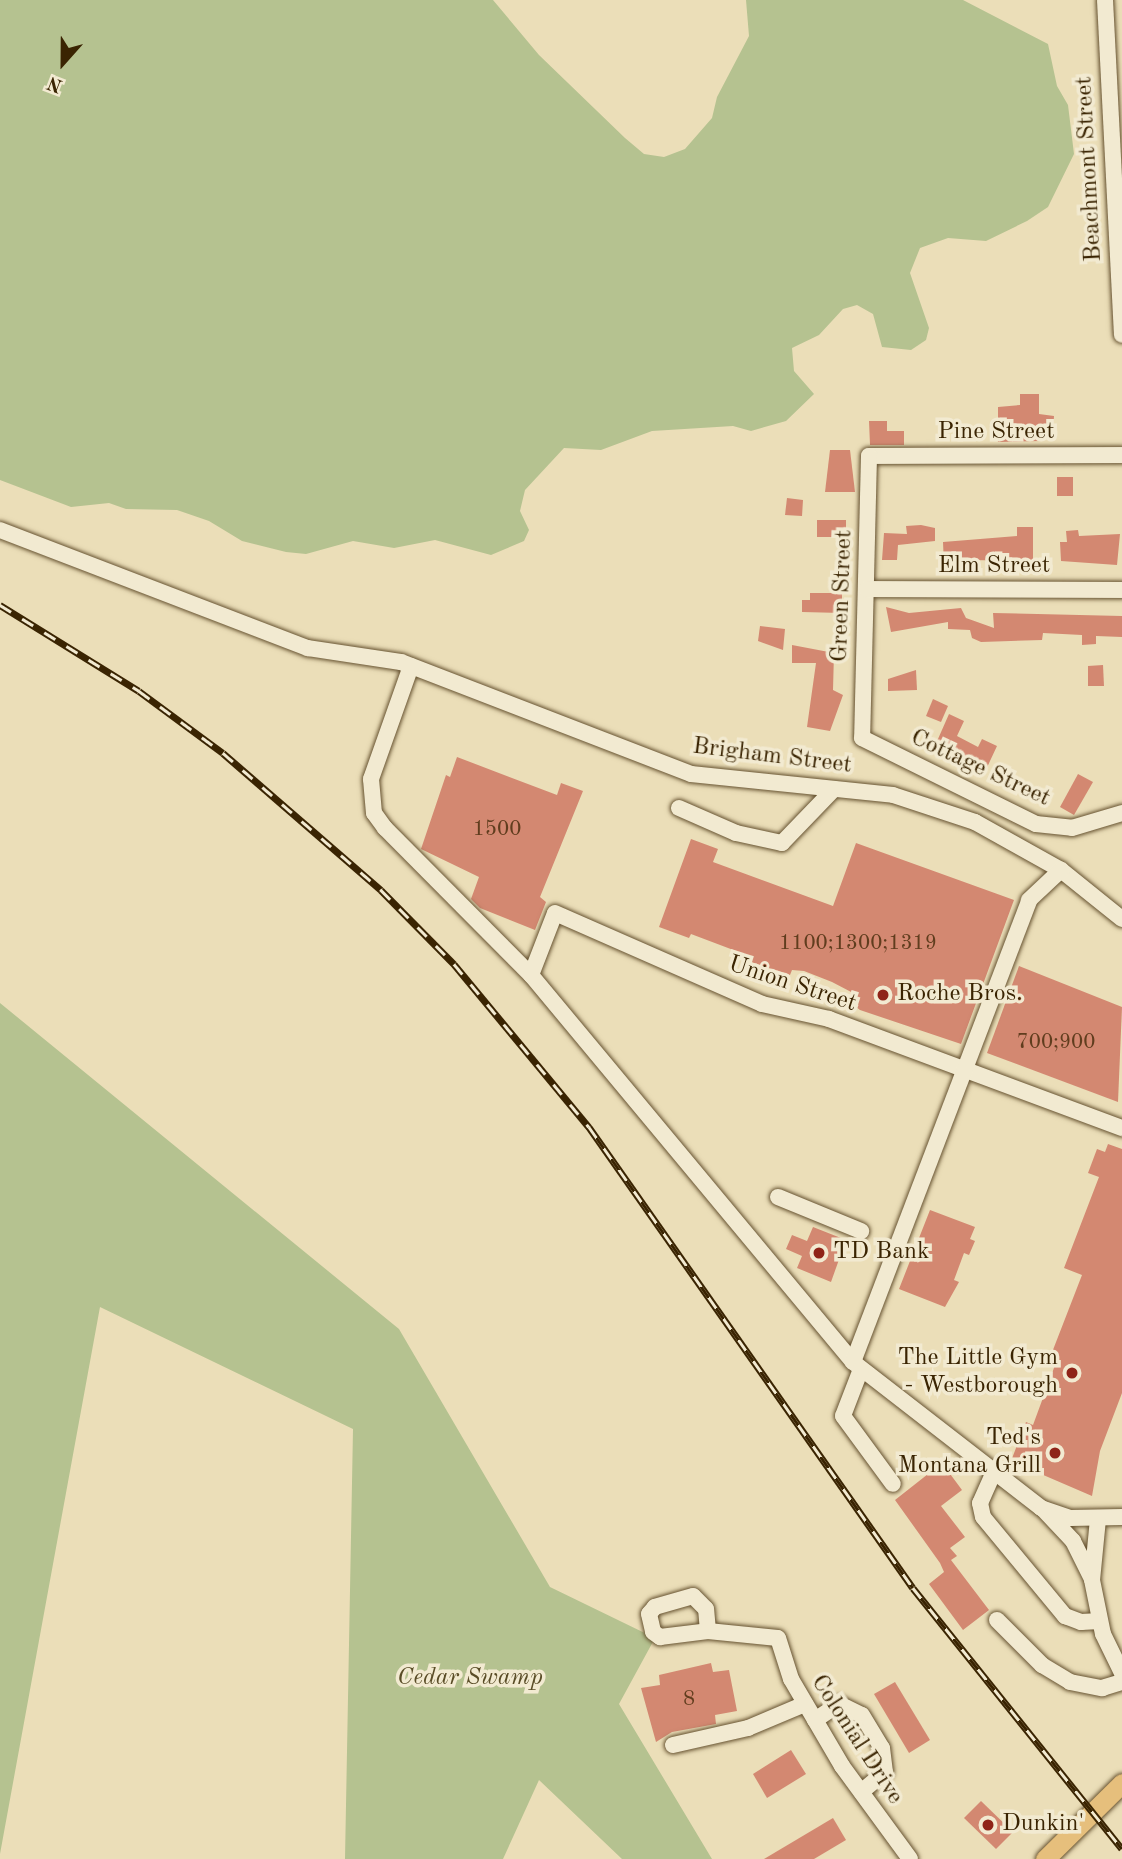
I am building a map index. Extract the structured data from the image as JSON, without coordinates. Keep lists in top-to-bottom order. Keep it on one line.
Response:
{"streets":{"street":["Beachmont Street","Pine Street","Elm Street","Green Street","Brigham Street","Cottage Street","Union Street","Colonial Drive"]},"crossings":[["Pine Street","Green Street"],["Elm Street","Green Street"],["Green Street","Cottage Street"]],"parks":["Cedar Swamp"],"places":["Roche Bros.","TD Bank","The Little Gym - Westborough","Ted's Montana Grill","Dunkin'"],"house_numbers":["1500","1100;1300;1319","700;900","8"],"north":"bottom"}
